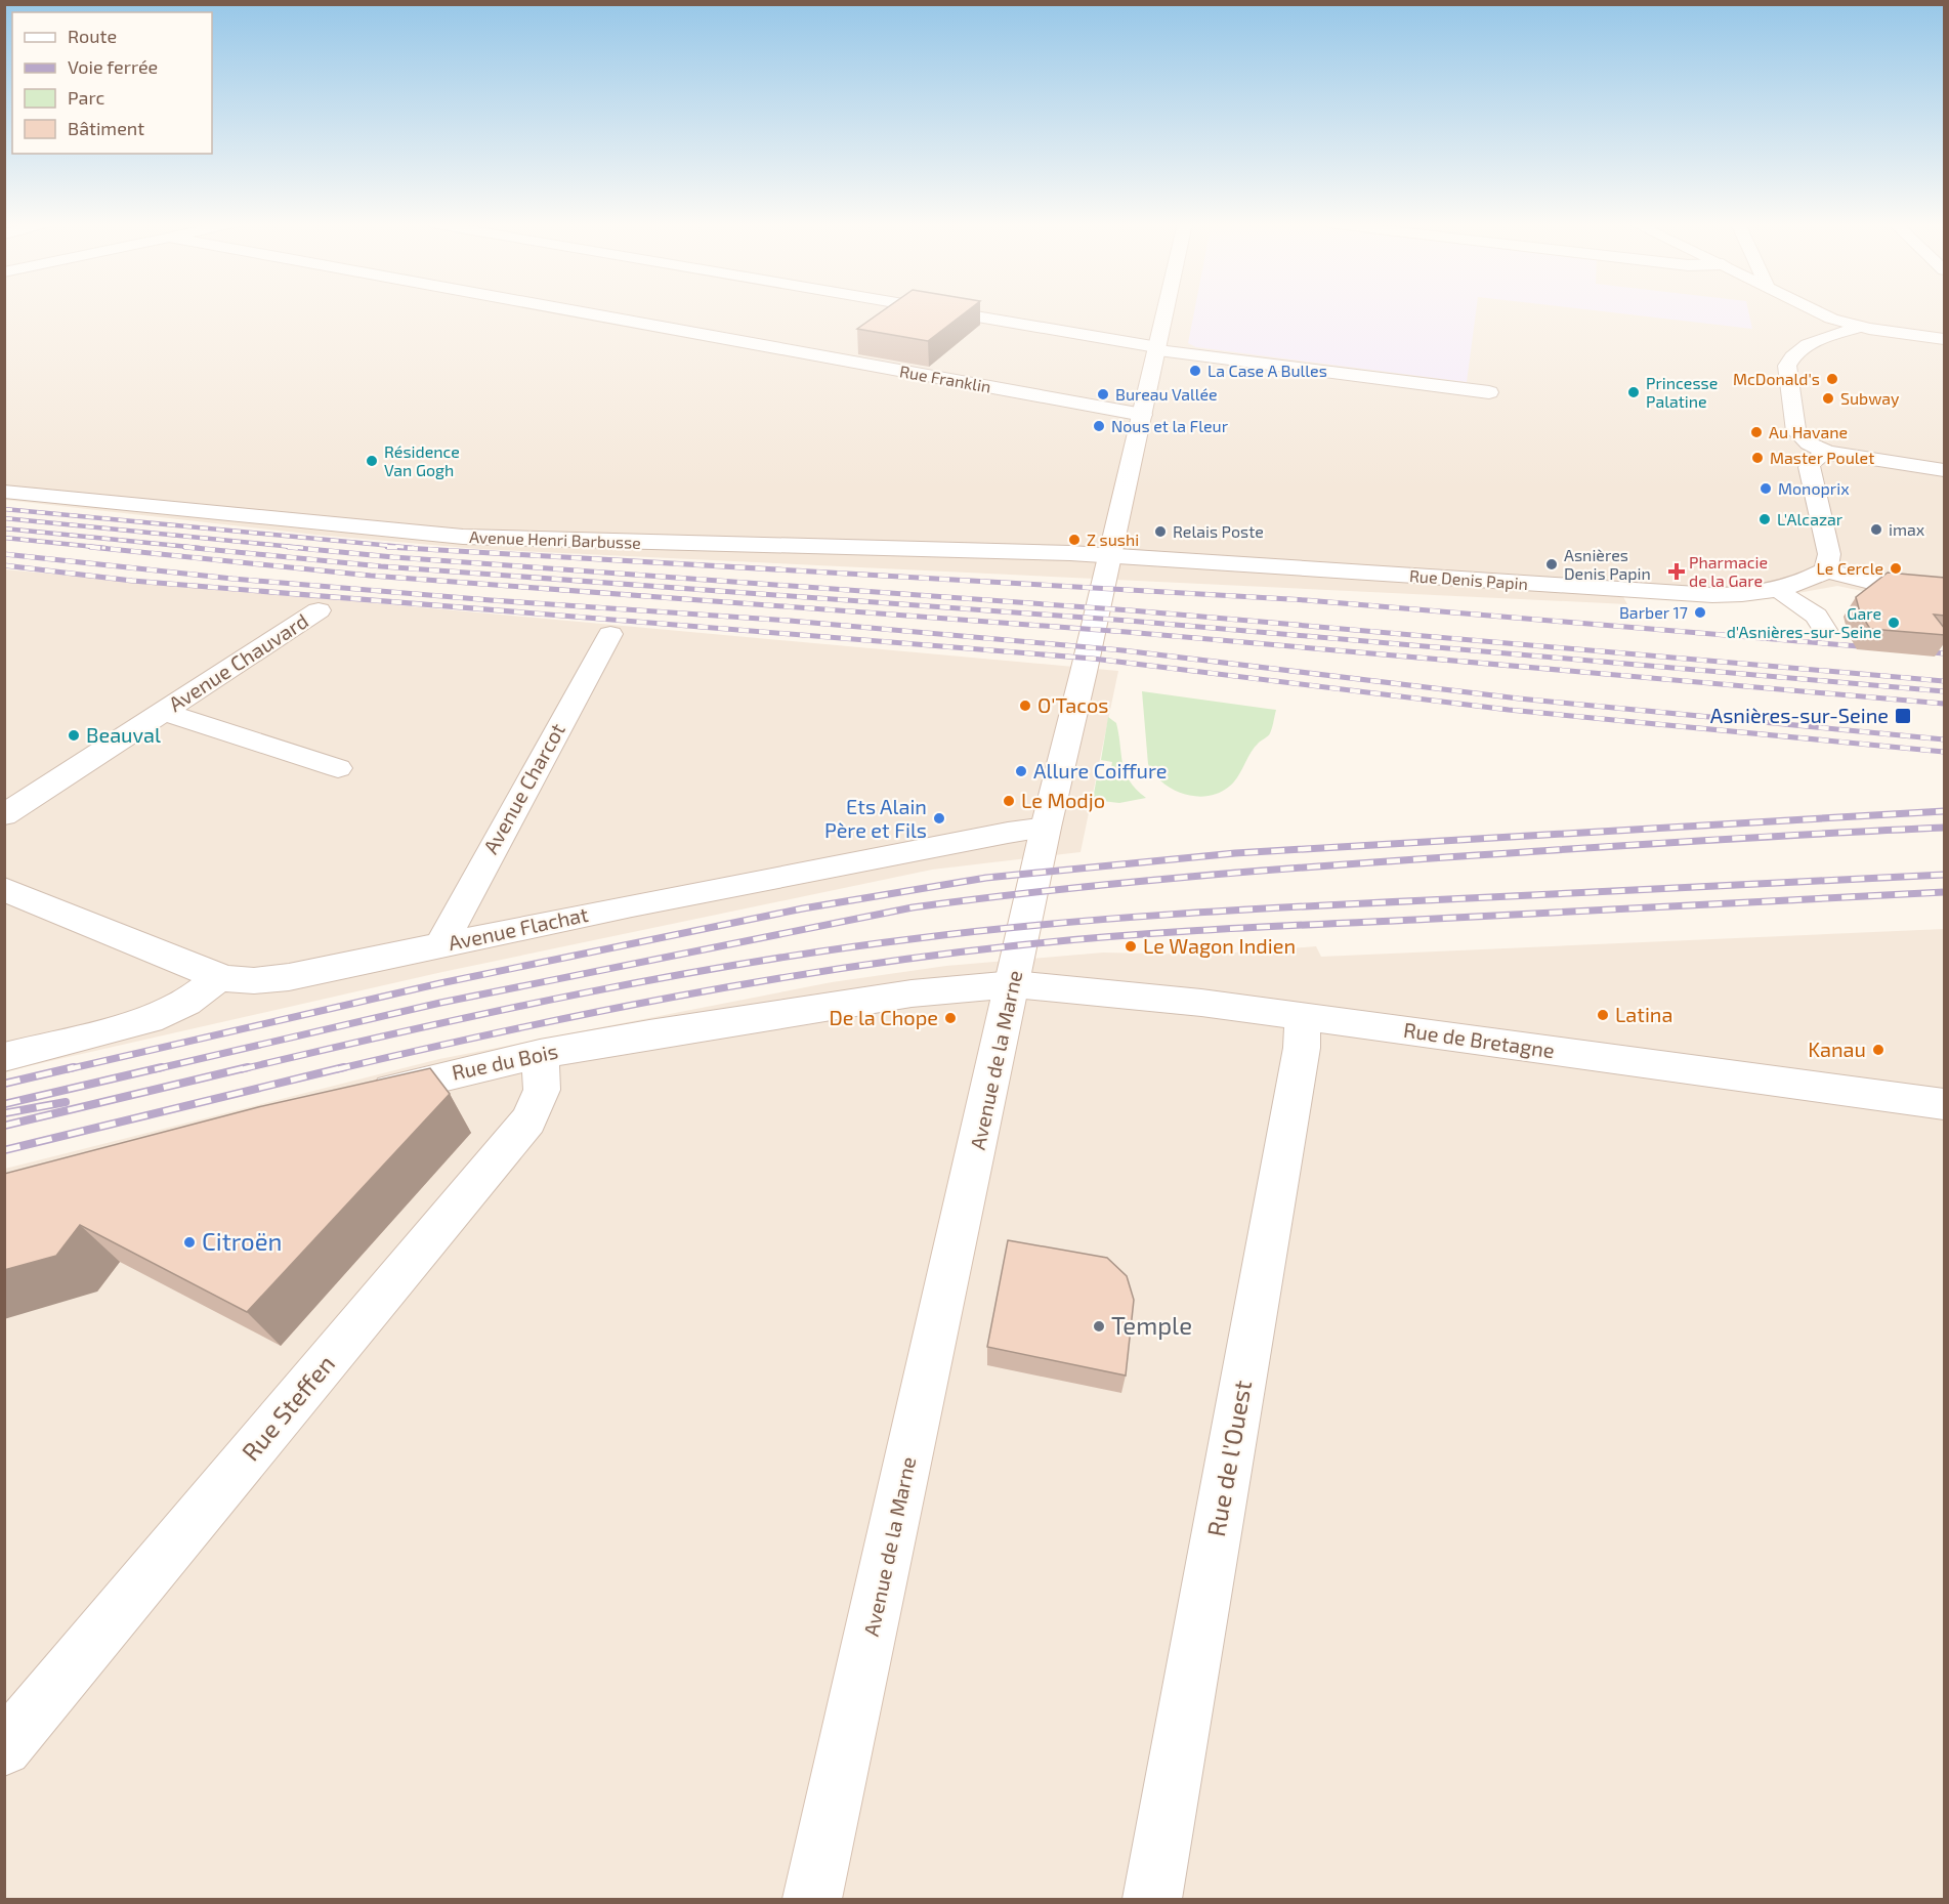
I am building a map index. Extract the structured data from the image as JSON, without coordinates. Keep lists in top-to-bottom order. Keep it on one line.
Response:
{"streets":{"street":["Rue Franklin","Avenue Henri Barbusse","Rue Denis Papin","Avenue Chauvard","Avenue Charcot","Avenue Flachat","Rue de Bretagne","Avenue de la Marne","Rue du Bois","Rue Steffen","Rue de l'Ouest"]},"crossings":[["Rue Franklin","Avenue de la Marne"],["Avenue Henri Barbusse","Rue Denis Papin"],["Avenue Henri Barbusse","Avenue de la Marne"],["Rue Denis Papin","Avenue de la Marne"],["Avenue Charcot","Avenue Flachat"],["Avenue Flachat","Avenue de la Marne"],["Rue de Bretagne","Avenue de la Marne"],["Rue de Bretagne","Rue du Bois"],["Rue de Bretagne","Rue de l'Ouest"],["Avenue de la Marne","Rue du Bois"],["Rue du Bois","Rue Steffen"]],"places":{"other":["La Case A Bulles","McDonald's","Princesse Palatine","Bureau Vallée","Subway","Nous et la Fleur","Au Havane","Master Poulet","Résidence Van Gogh","Monoprix","L'Alcazar","imax","Relais Poste","Z sushi","Asnières Denis Papin","Le Cercle","Barber 17","Gare d'Asnières-sur-Seine","O'Tacos","Beauval","Allure Coiffure","Le Modjo","Ets Alain Père et Fils","Le Wagon Indien","Latina","De la Chope","Kanau","Citroën","Temple"],"health":["Pharmacie de la Gare"],"transit":["Asnières-sur-Seine"]},"legend":["Route","Voie ferrée","Parc","Bâtiment"]}
